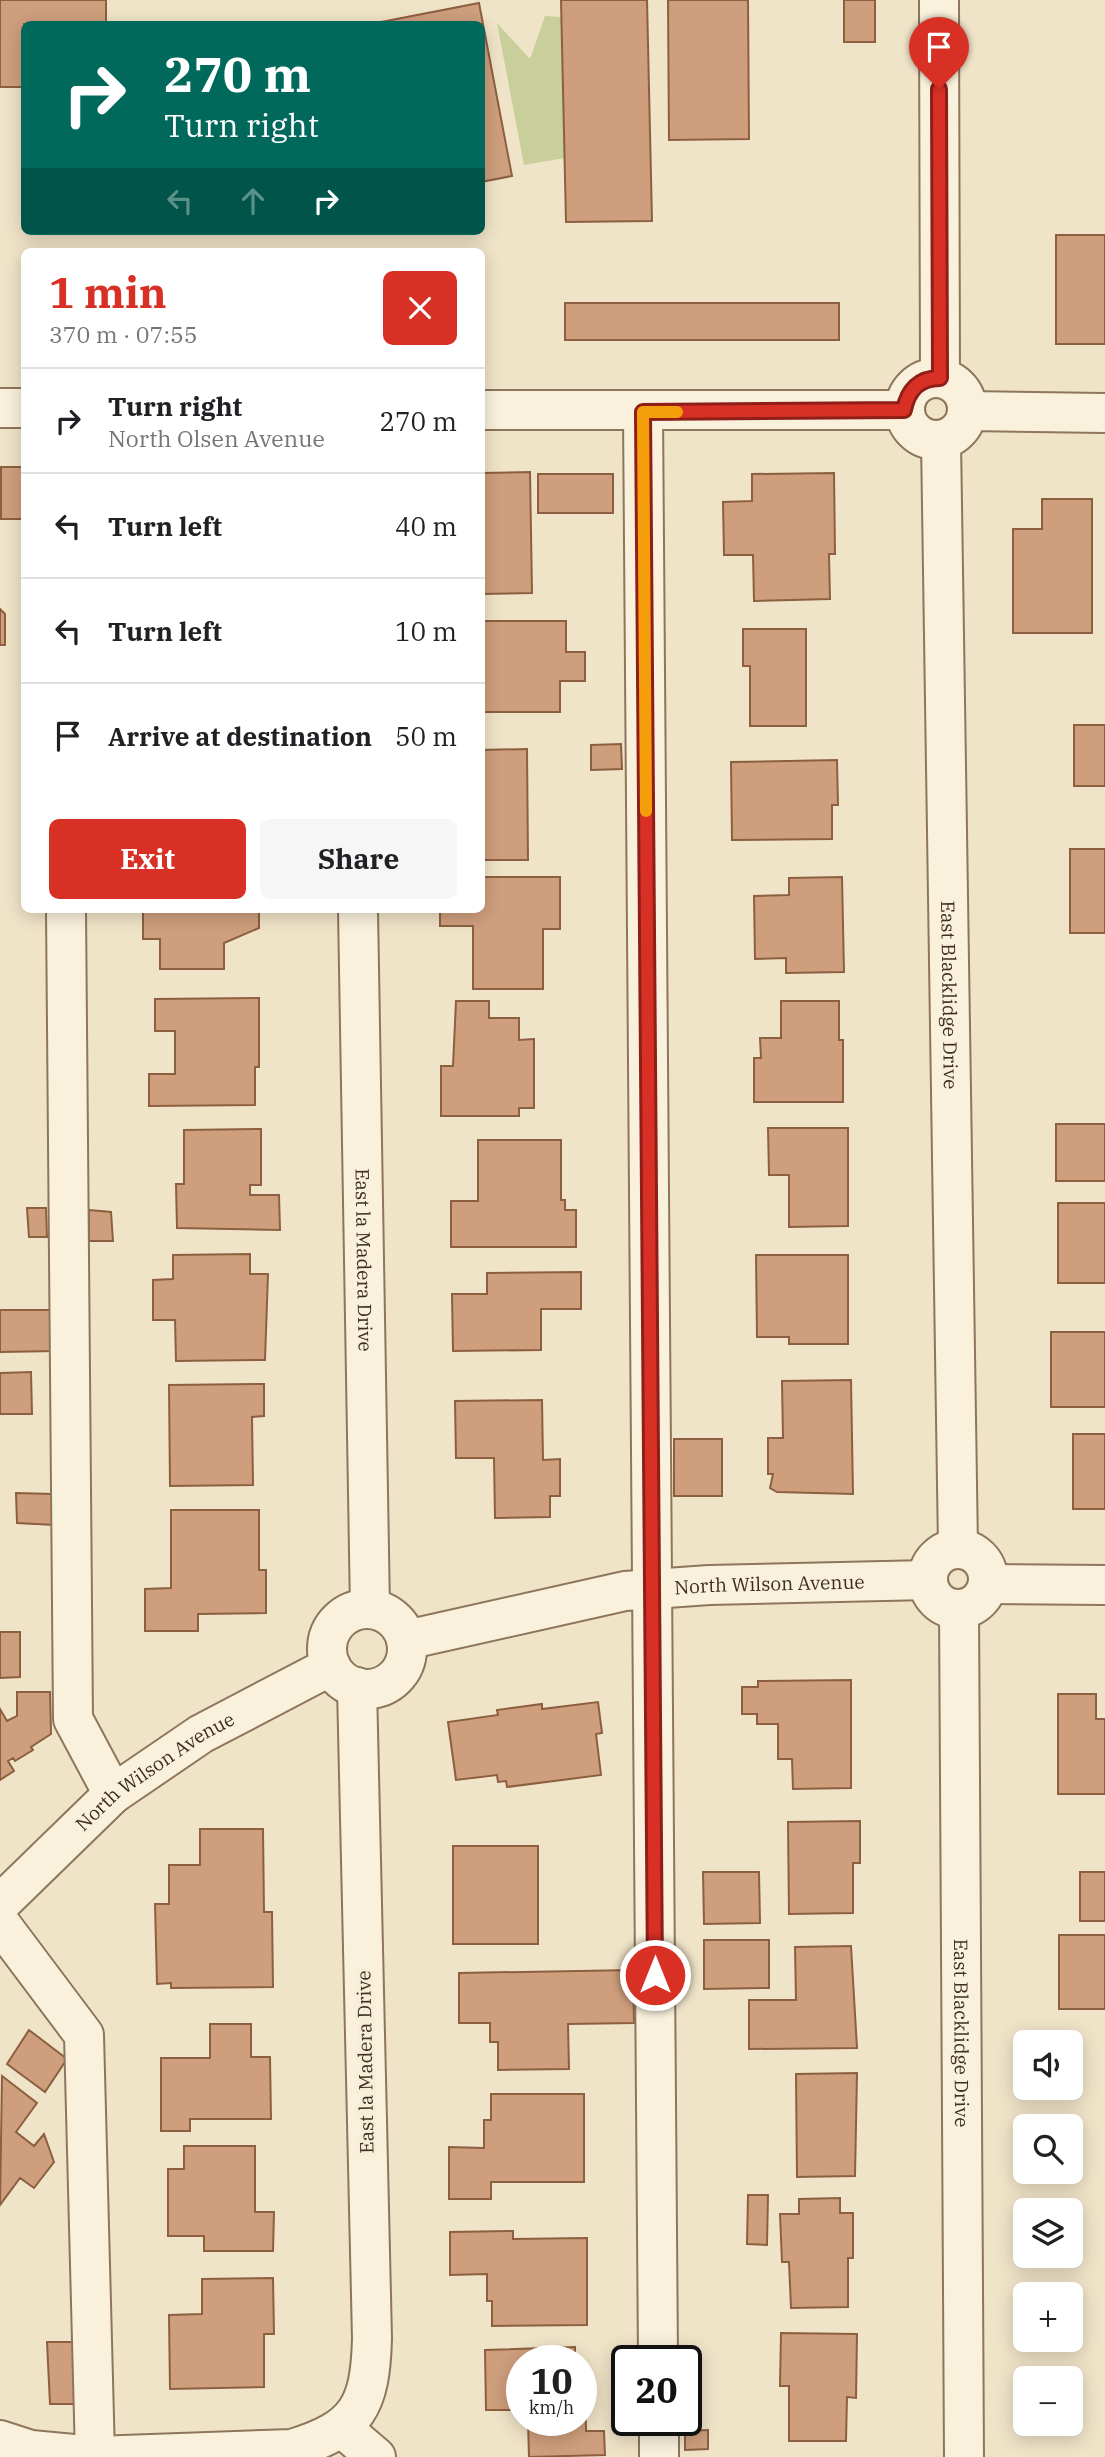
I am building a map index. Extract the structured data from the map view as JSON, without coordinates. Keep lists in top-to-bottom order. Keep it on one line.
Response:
{"streets":{"street":["East Blacklidge Drive","East la Madera Drive","North Wilson Avenue"]},"crossings":[["East Blacklidge Drive","North Wilson Avenue"],["East la Madera Drive","North Wilson Avenue"]],"page":{"turn":["270 m","Turn right"],"heading":["1 min","370 m · 07:55"],"list":[{"name":"Turn right","note":"North Olsen Avenue","value":"270 m"},{"name":"Turn left","value":"40 m"},{"name":"Turn left","value":"10 m"},{"name":"Arrive at destination","value":"50 m"}],"buttons":["Exit","Share"],"map_buttons":["+","−"],"speed":"10 km/h","limit":"20"}}
